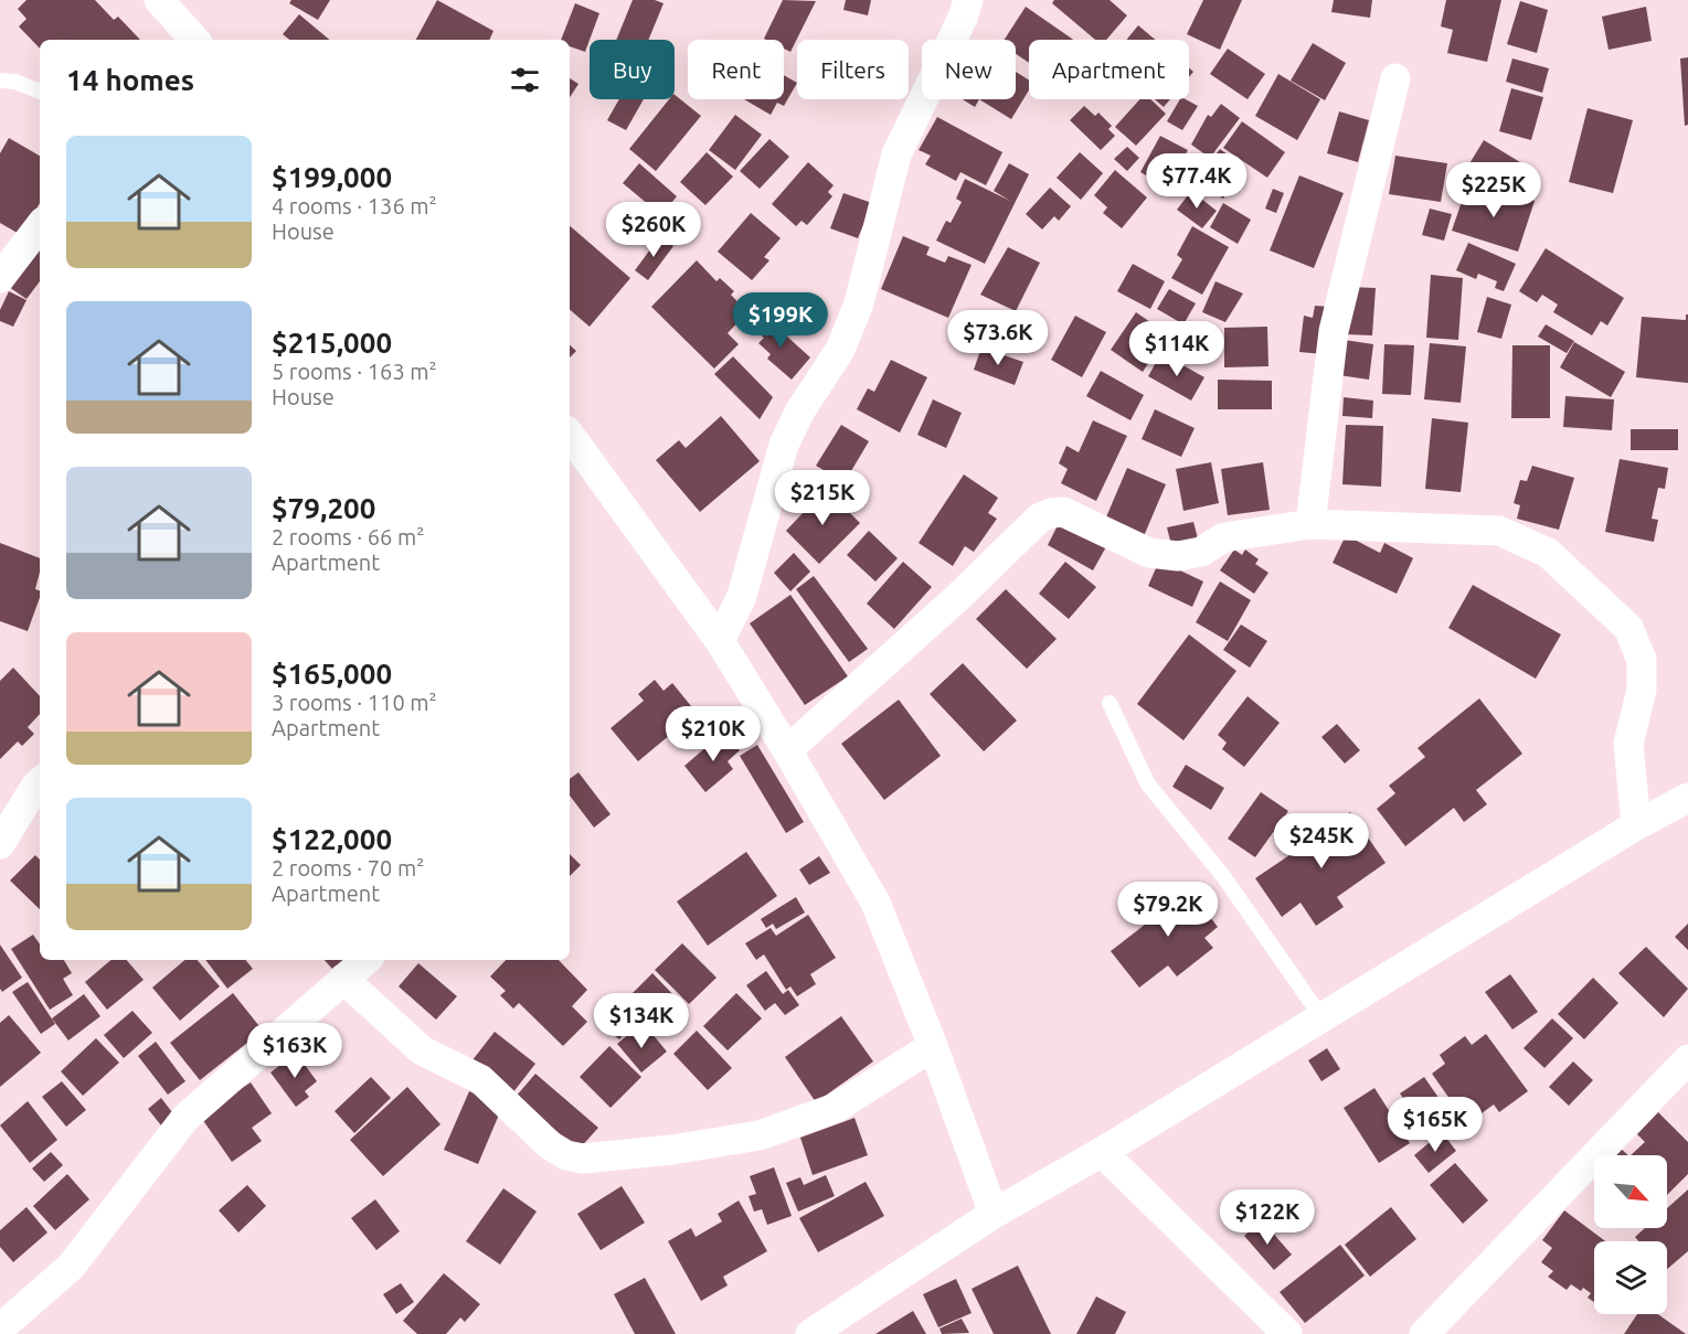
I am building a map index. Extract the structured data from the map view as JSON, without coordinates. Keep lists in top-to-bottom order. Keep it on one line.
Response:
{"north":"bottom right","page":{"chip":["Buy","Rent","Filters","New","Apartment"],"heading":"14 homes","list":[{"name":"$199,000","note":"4 rooms · 136 m² · House"},{"name":"$215,000","note":"5 rooms · 163 m² · House"},{"name":"$79,200","note":"2 rooms · 66 m² · Apartment"},{"name":"$165,000","note":"3 rooms · 110 m² · Apartment"},{"name":"$122,000","note":"2 rooms · 70 m² · Apartment"}],"price":["$77.4K","$225K","$260K","$199K","$73.6K","$114K","$215K","$210K","$245K","$79.2K","$134K","$163K","$165K","$122K"]}}
